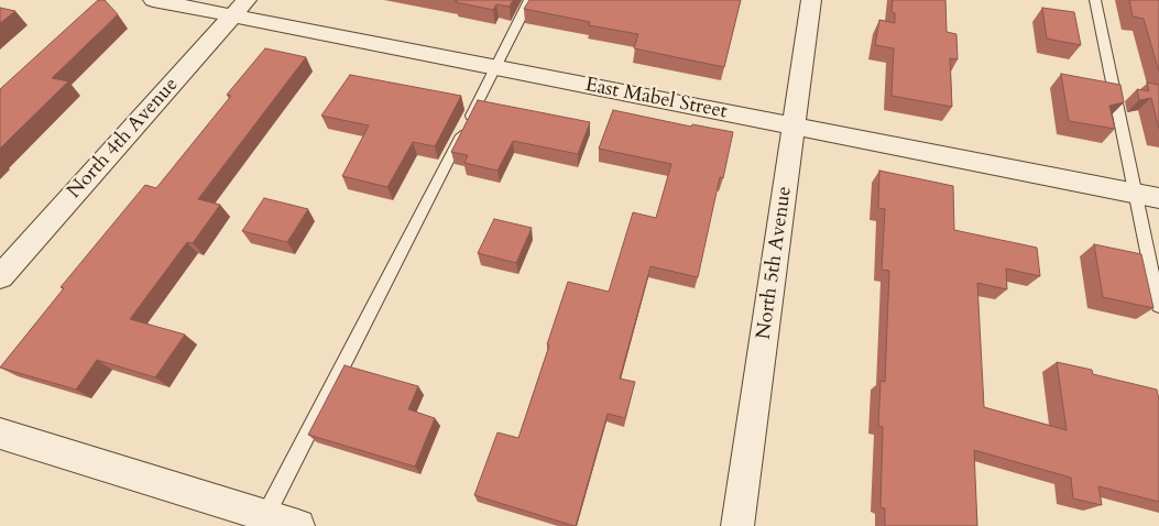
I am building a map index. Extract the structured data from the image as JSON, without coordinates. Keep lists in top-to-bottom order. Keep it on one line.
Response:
{"streets":{"street":["East Mabel Street","North 4th Avenue","North 5th Avenue"]},"crossings":[["East Mabel Street","North 4th Avenue"],["East Mabel Street","North 5th Avenue"]]}
